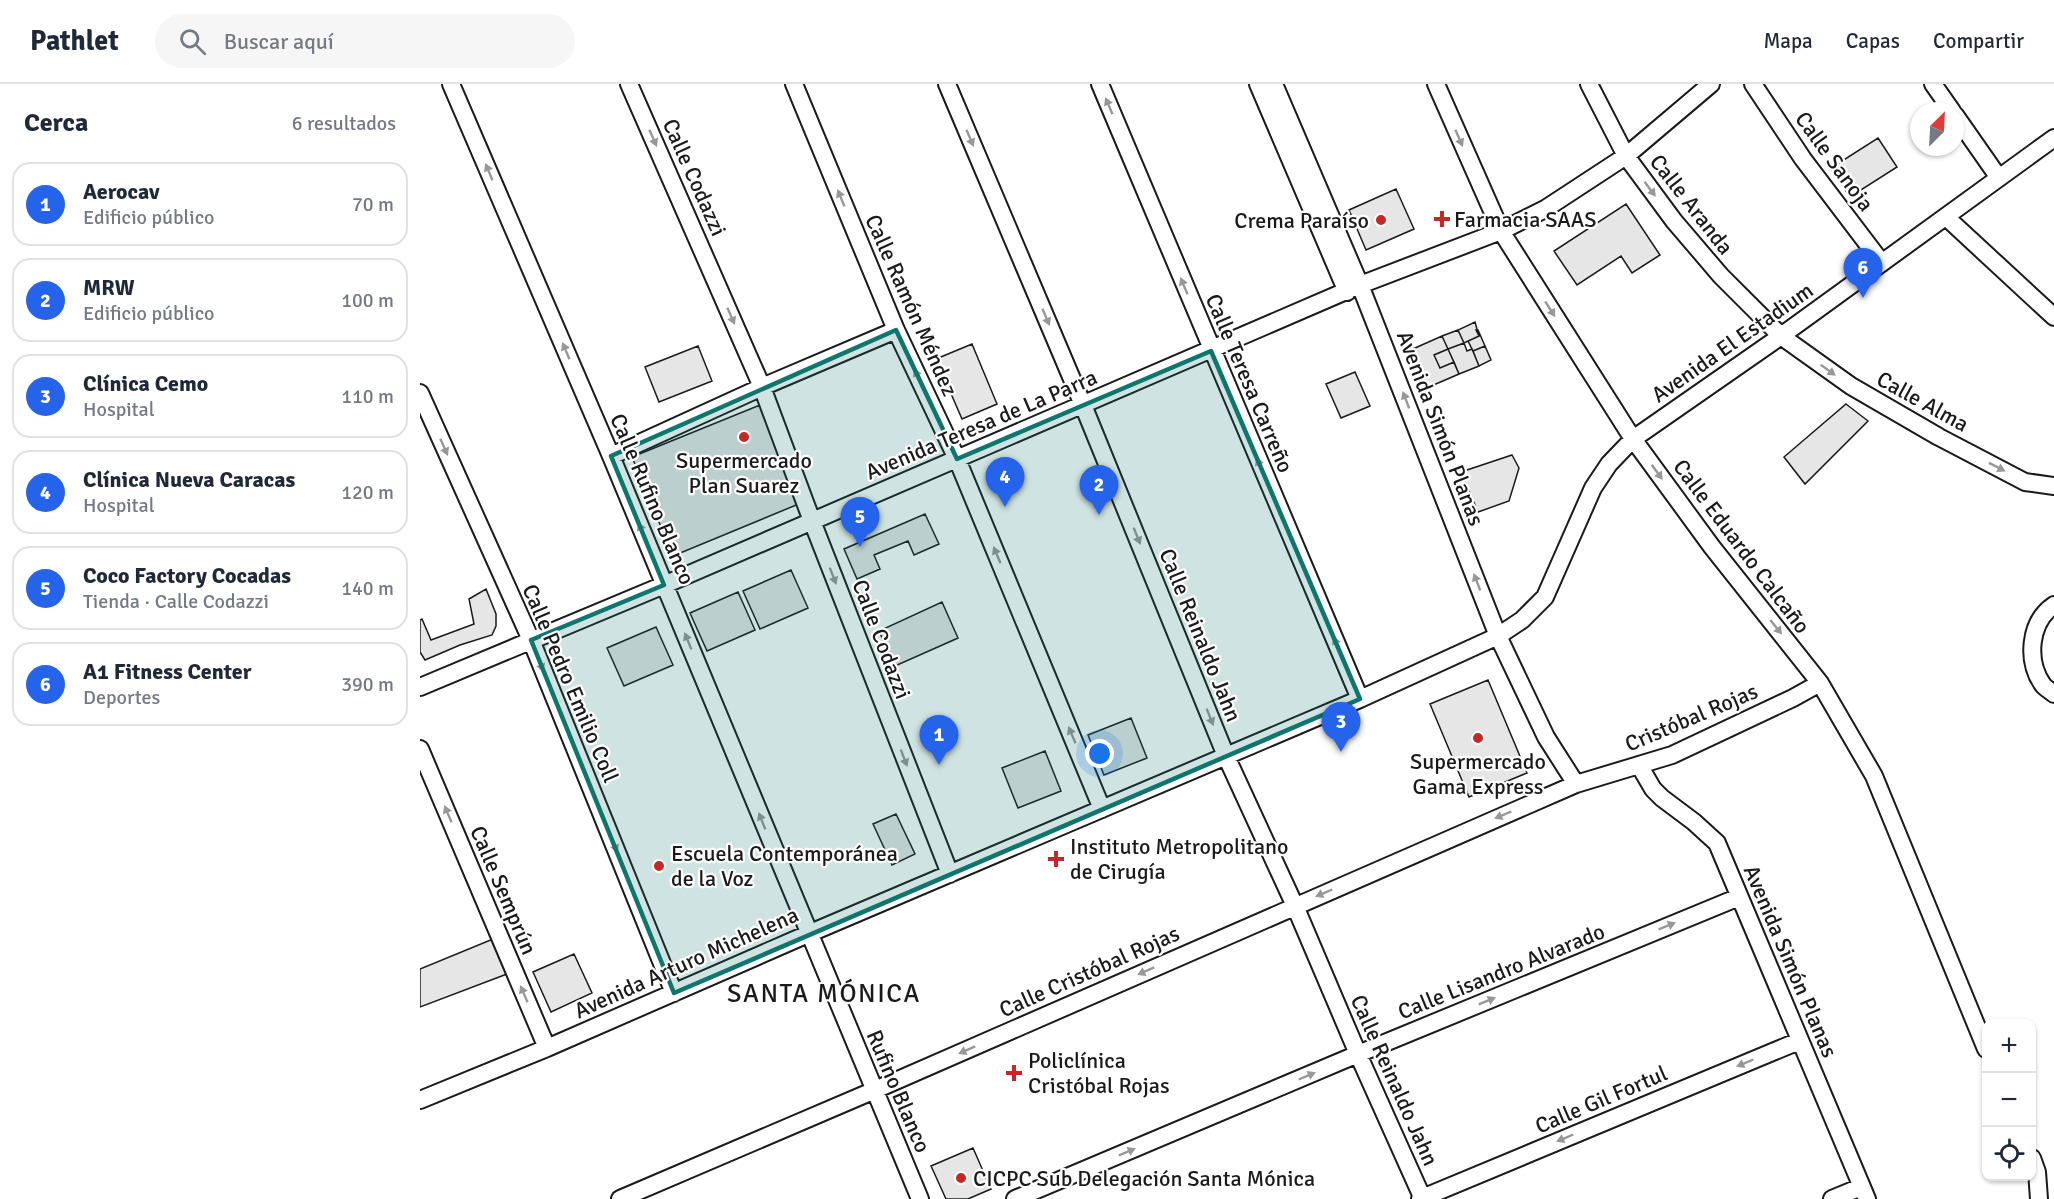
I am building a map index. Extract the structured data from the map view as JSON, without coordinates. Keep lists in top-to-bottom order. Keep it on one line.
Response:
{"streets":{"street":["Calle Sanoja","Calle Codazzi","Calle Aranda","Calle Ramón Méndez","Avenida El Estadium","Calle Teresa Carreño","Calle Alma","Avenida Teresa de La Parra","Avenida Simón Planas","Calle Rufino Blanco","Calle Eduardo Calcaño","Calle Reinaldo Jahn","Calle Pedro Emilio Coll","Cristóbal Rojas","Calle Semprún","Avenida Arturo Michelena","Calle Cristóbal Rojas","Calle Lisandro Alvarado","Rufino Blanco","Calle Gil Fortul"]},"crossings":[["Calle Sanoja","Avenida El Estadium"],["Calle Codazzi","Avenida Teresa de La Parra"],["Calle Codazzi","Avenida Arturo Michelena"],["Calle Aranda","Avenida El Estadium"],["Calle Aranda","Calle Alma"],["Calle Aranda","Avenida Teresa de La Parra"],["Calle Ramón Méndez","Avenida Teresa de La Parra"],["Calle Ramón Méndez","Avenida Arturo Michelena"],["Avenida El Estadium","Calle Alma"],["Avenida El Estadium","Avenida Simón Planas"],["Avenida El Estadium","Calle Eduardo Calcaño"],["Avenida El Estadium","Avenida Arturo Michelena"],["Calle Teresa Carreño","Avenida Teresa de La Parra"],["Calle Teresa Carreño","Avenida Arturo Michelena"],["Avenida Teresa de La Parra","Avenida Simón Planas"],["Avenida Teresa de La Parra","Calle Rufino Blanco"],["Avenida Teresa de La Parra","Calle Eduardo Calcaño"],["Avenida Teresa de La Parra","Calle Reinaldo Jahn"],["Avenida Teresa de La Parra","Calle Pedro Emilio Coll"],["Avenida Simón Planas","Cristóbal Rojas"],["Avenida Simón Planas","Avenida Arturo Michelena"],["Avenida Simón Planas","Calle Cristóbal Rojas"],["Avenida Simón Planas","Calle Lisandro Alvarado"],["Avenida Simón Planas","Calle Gil Fortul"],["Calle Rufino Blanco","Avenida Arturo Michelena"],["Calle Rufino Blanco","Rufino Blanco"],["Calle Eduardo Calcaño","Cristóbal Rojas"],["Calle Reinaldo Jahn","Avenida Arturo Michelena"],["Calle Reinaldo Jahn","Calle Cristóbal Rojas"],["Calle Reinaldo Jahn","Calle Lisandro Alvarado"],["Calle Reinaldo Jahn","Calle Gil Fortul"],["Calle Pedro Emilio Coll","Avenida Arturo Michelena"],["Cristóbal Rojas","Calle Cristóbal Rojas"],["Calle Semprún","Avenida Arturo Michelena"],["Avenida Arturo Michelena","Rufino Blanco"],["Calle Cristóbal Rojas","Rufino Blanco"]],"one_way":["Calle Codazzi","Calle Aranda","Calle Ramón Méndez","Calle Teresa Carreño","Calle Alma","Calle Rufino Blanco","Calle Eduardo Calcaño","Calle Reinaldo Jahn","Calle Pedro Emilio Coll","Calle Semprún","Calle Cristóbal Rojas","Calle Lisandro Alvarado","Calle Gil Fortul"],"districts":["SANTA MÓNICA"],"places":{"health":["Farmacia SAAS","Instituto Metropolitano de Cirugía","Policlínica Cristóbal Rojas"],"other":["Crema Paraíso","Supermercado Plan Suarez","Supermercado Gama Express","Escuela Contemporánea de la Voz","CICPC Sub Delegación Santa Mónica"]},"north":"top right","page":{"header":"Pathlet","search":"Buscar aquí","nav":["Mapa","Capas","Compartir"],"heading":["Cerca","6 resultados"],"list":[{"mark":"1","name":"Aerocav","note":"Edificio público","value":"70 m"},{"mark":"2","name":"MRW","note":"Edificio público","value":"100 m"},{"mark":"3","name":"Clínica Cemo","note":"Hospital","value":"110 m"},{"mark":"4","name":"Clínica Nueva Caracas","note":"Hospital","value":"120 m"},{"mark":"5","name":"Coco Factory Cocadas","note":"Tienda · Calle Codazzi","value":"140 m"},{"mark":"6","name":"A1 Fitness Center","note":"Deportes","value":"390 m"}],"pins":["6","4","2","5","3","1"],"map_buttons":["+","−"]}}
